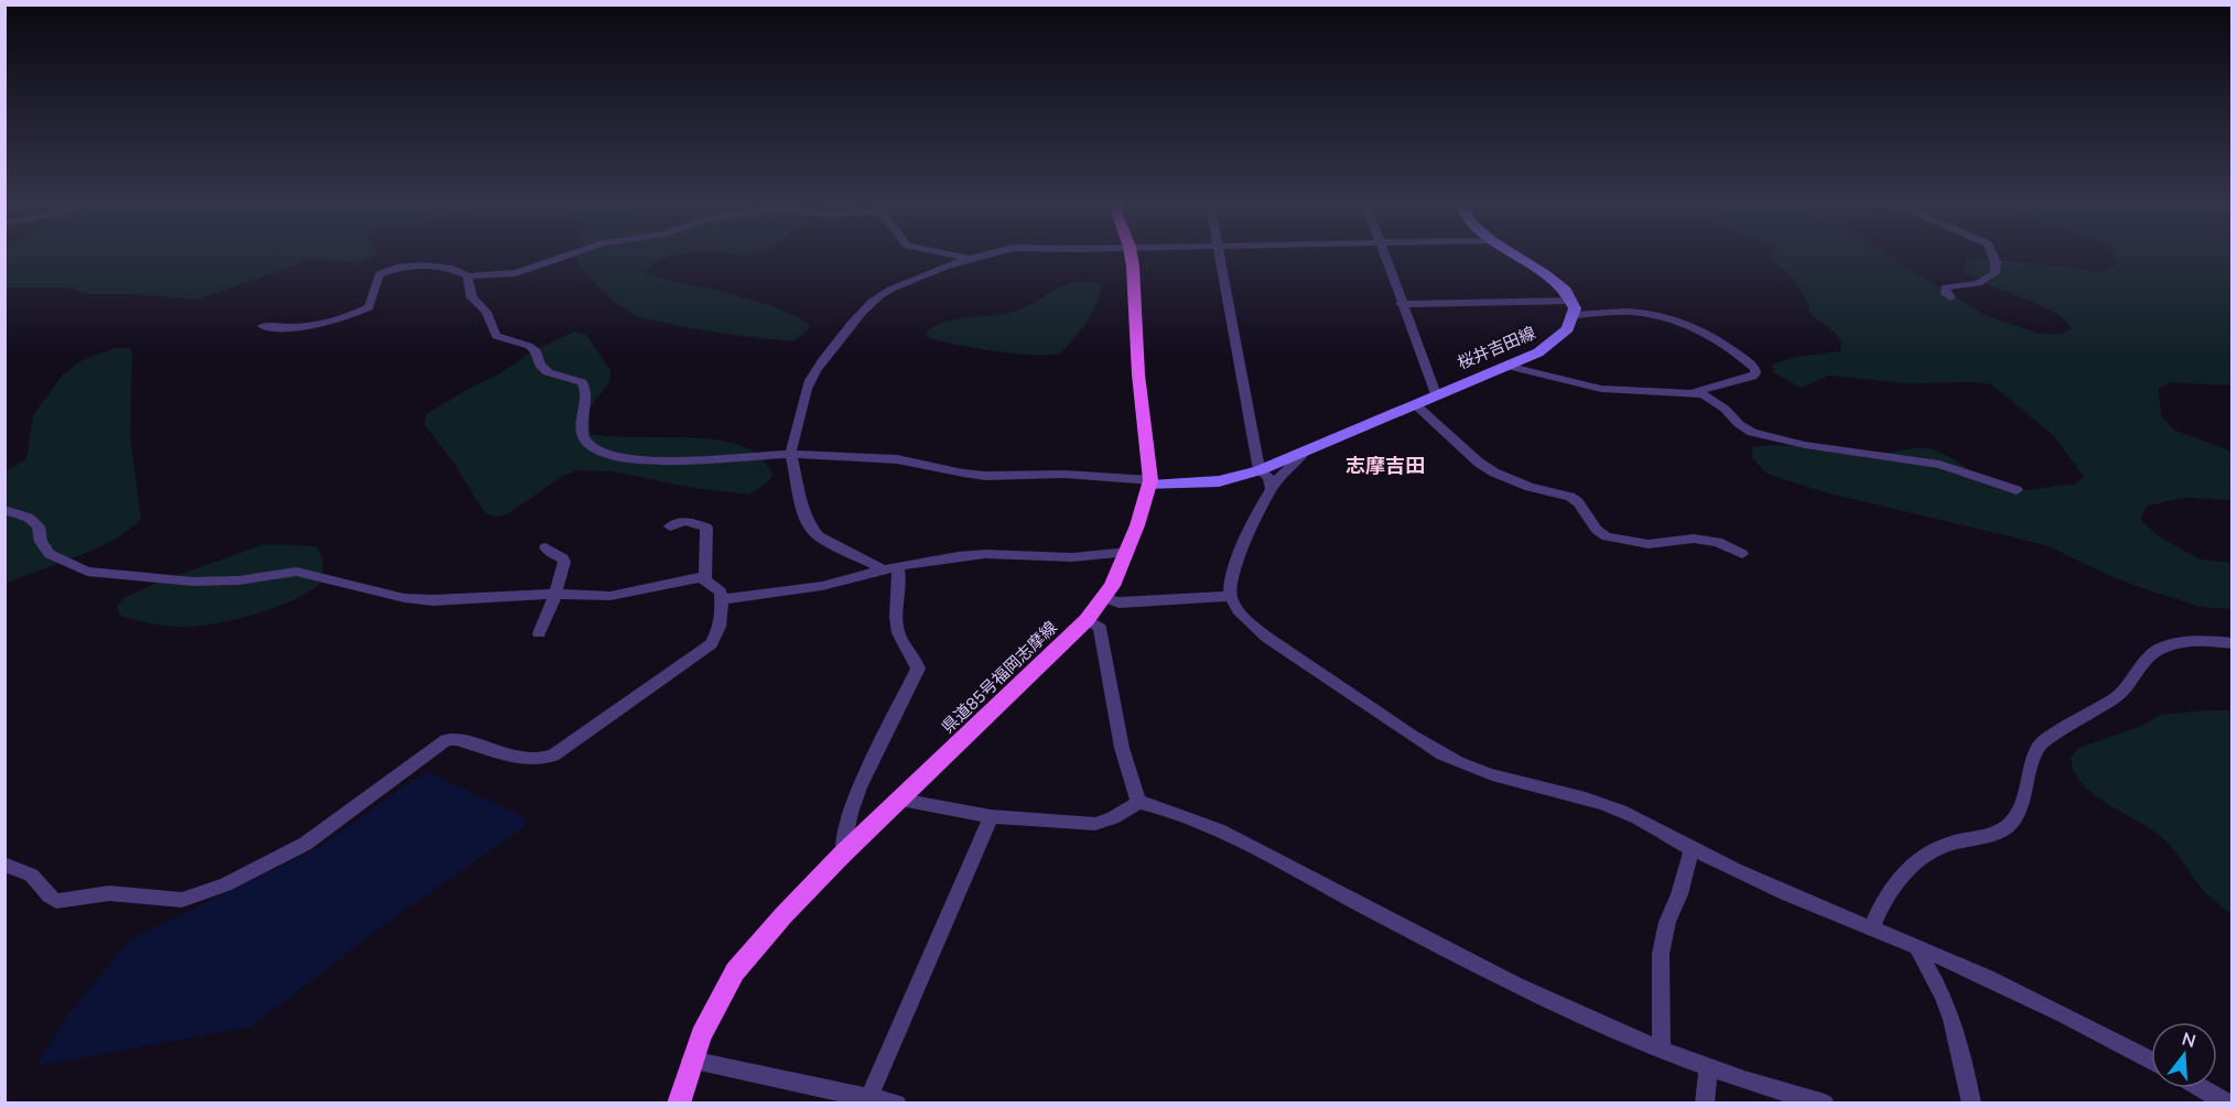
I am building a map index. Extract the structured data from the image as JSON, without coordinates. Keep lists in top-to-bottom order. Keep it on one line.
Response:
{"streets":{"main road":["桜井吉田線","県道85号福岡志摩線"]},"crossings":[["桜井吉田線","県道85号福岡志摩線"]],"districts":["志摩吉田"],"north":"top"}
